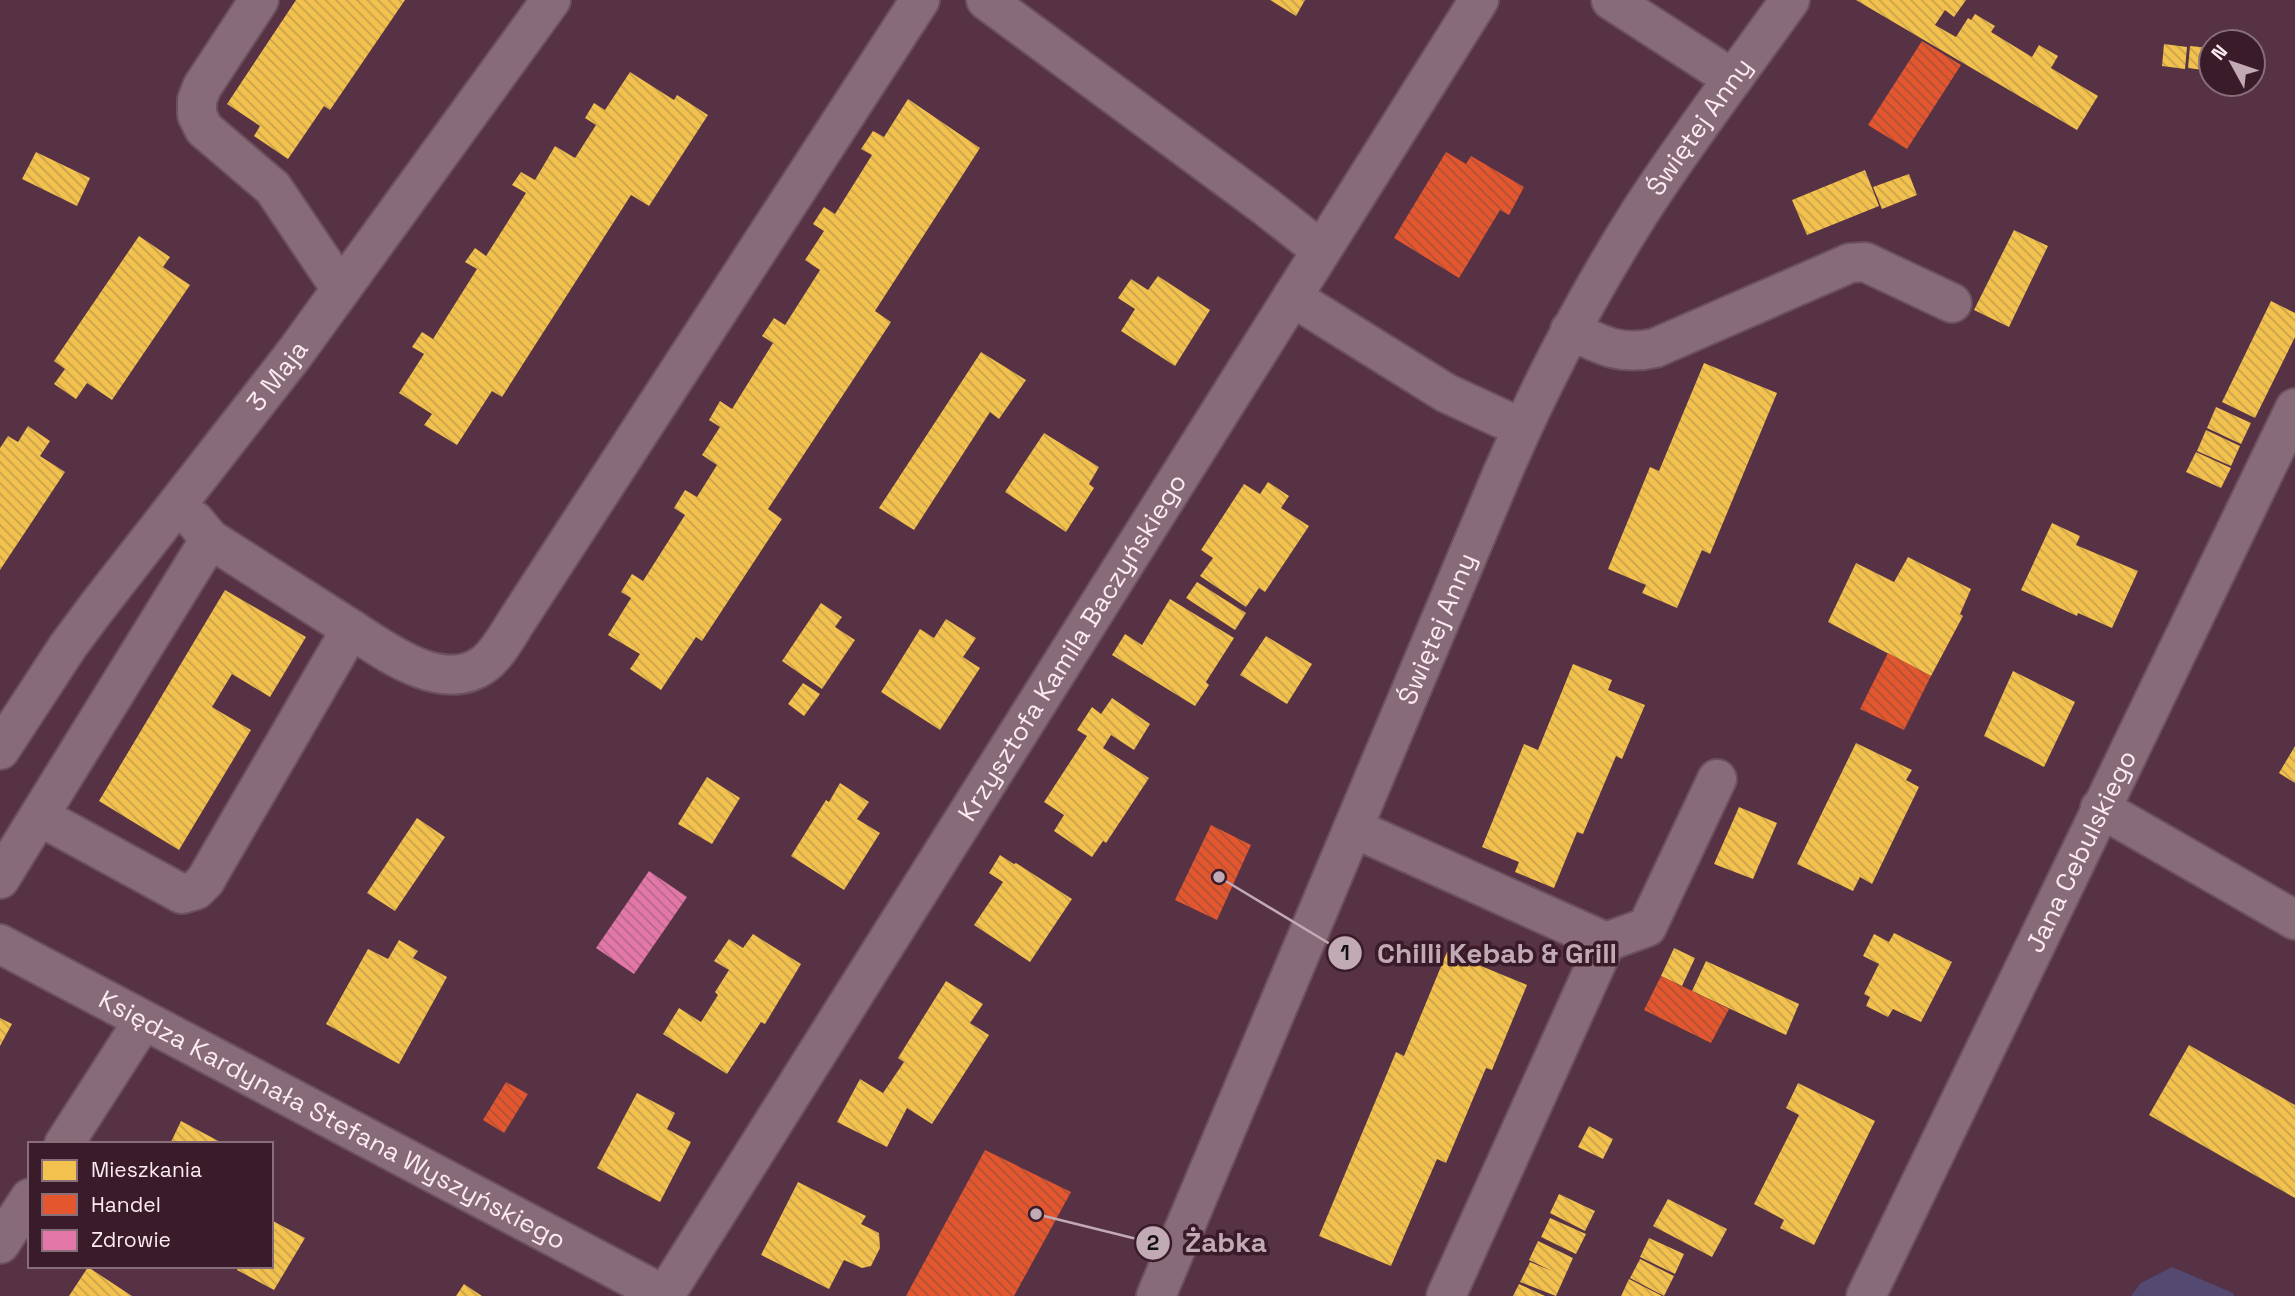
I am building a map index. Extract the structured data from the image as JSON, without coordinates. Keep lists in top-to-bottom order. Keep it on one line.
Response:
{"streets":{"street":["Świętej Anny","3 Maja","Krzysztofa Kamila Baczyńskiego","Jana Cebulskiego","Księdza Kardynała Stefana Wyszyńskiego"]},"crossings":[["Krzysztofa Kamila Baczyńskiego","Księdza Kardynała Stefana Wyszyńskiego"]],"places":["Chilli Kebab & Grill","Żabka"],"legend":["Mieszkania","Handel","Zdrowie"],"north":"top left"}
